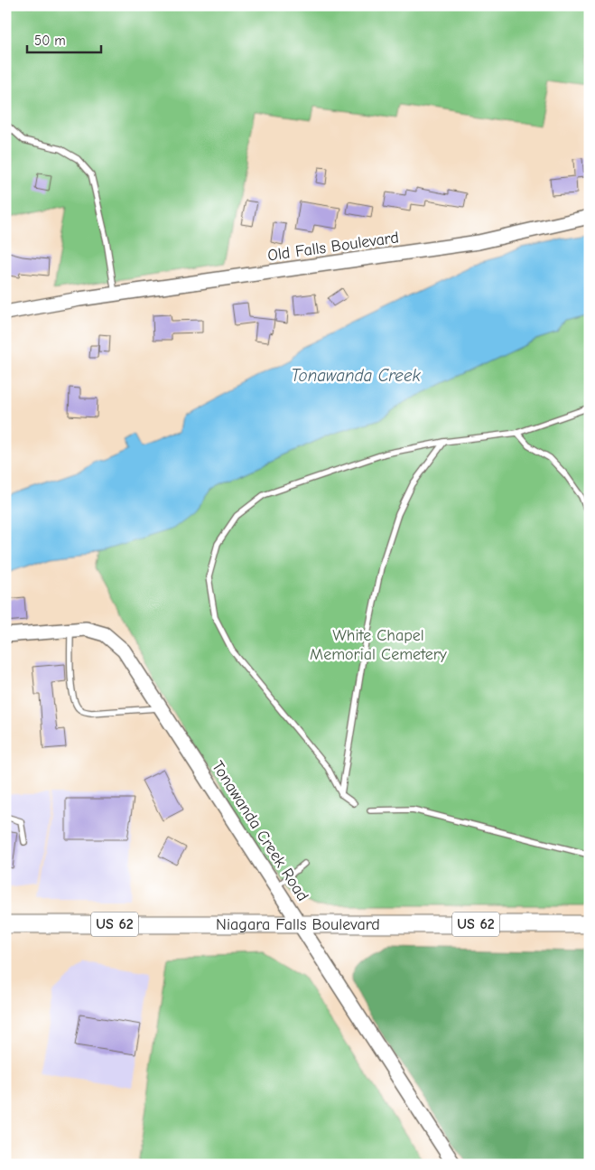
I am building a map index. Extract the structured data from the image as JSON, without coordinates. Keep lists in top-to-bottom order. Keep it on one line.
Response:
{"streets":{"main road":["US 62","Niagara Falls Boulevard"],"street":["Old Falls Boulevard","Tonawanda Creek Road"]},"crossings":[["Tonawanda Creek Road","Niagara Falls Boulevard"]],"water":["Tonawanda Creek"],"parks":["White Chapel Memorial Cemetery"],"scale_bar":"50 m"}
